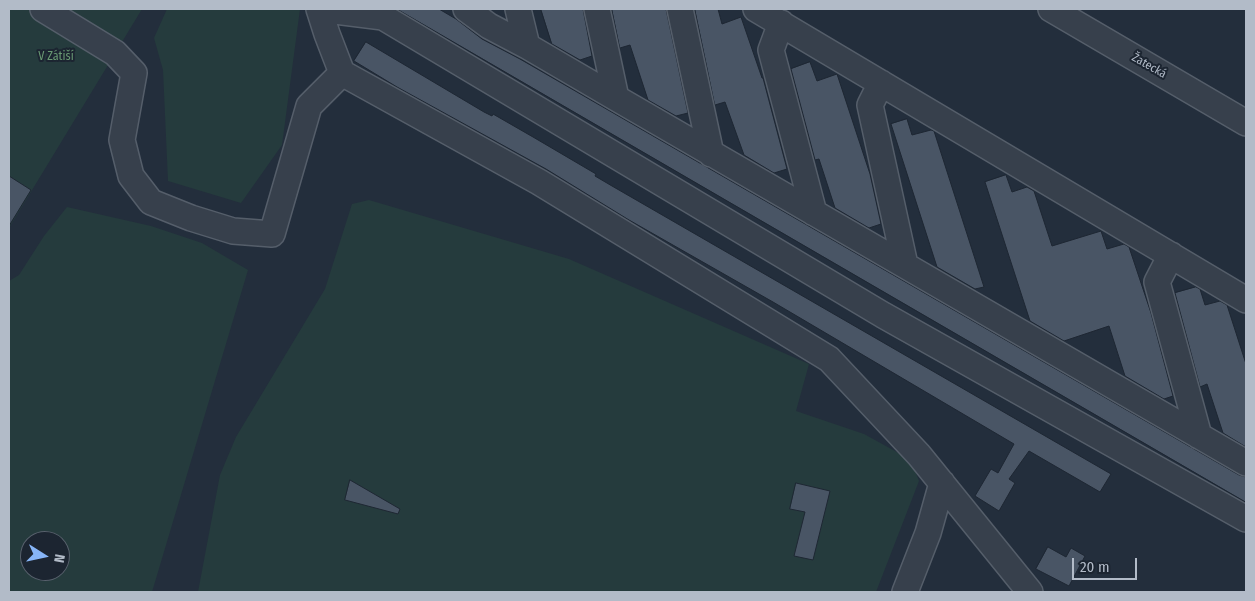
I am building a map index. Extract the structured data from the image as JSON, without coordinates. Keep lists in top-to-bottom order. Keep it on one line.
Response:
{"streets":{"street":["Žatecká"]},"parks":["V Zátiší"],"scale_bar":"20 m","north":"right"}
